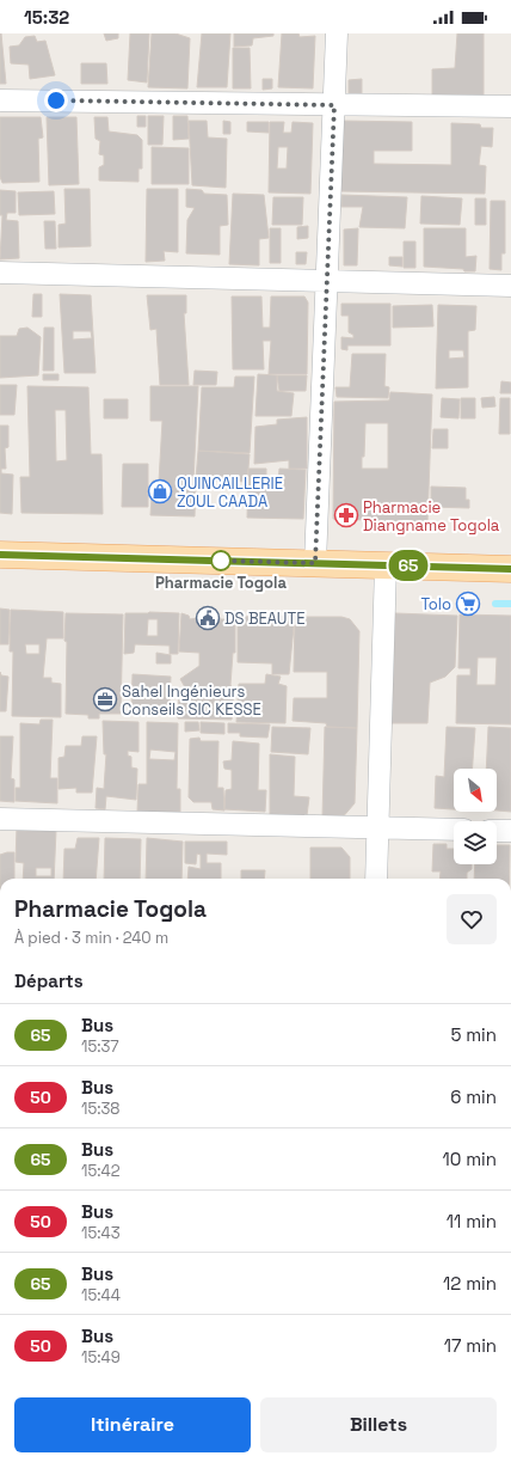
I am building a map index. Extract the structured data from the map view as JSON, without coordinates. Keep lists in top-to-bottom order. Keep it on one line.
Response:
{"places":{"shop":["QUINCAILLERIE ZOUL CAADA"],"pharmacy":["Pharmacie Diangname Togola"],"other":["Pharmacie Togola"],"supermarket":["Tolo"],"public building":["DS BEAUTE"],"office":["Sahel Ingénieurs Conseils SIC KESSE"]},"lines":["bus line 65"],"north":"bottom right","page":{"status":"15:32","on_map":"65","heading":[["Pharmacie Togola","À pied · 3 min · 240 m"],"Départs"],"list":[{"mark":"65","name":"Bus","note":"15:37","value":"5 min"},{"mark":"50","name":"Bus","note":"15:38","value":"6 min"},{"mark":"65","name":"Bus","note":"15:42","value":"10 min"},{"mark":"50","name":"Bus","note":"15:43","value":"11 min"},{"mark":"65","name":"Bus","note":"15:44","value":"12 min"},{"mark":"50","name":"Bus","note":"15:49","value":"17 min"}],"buttons":["Itinéraire","Billets"]}}
